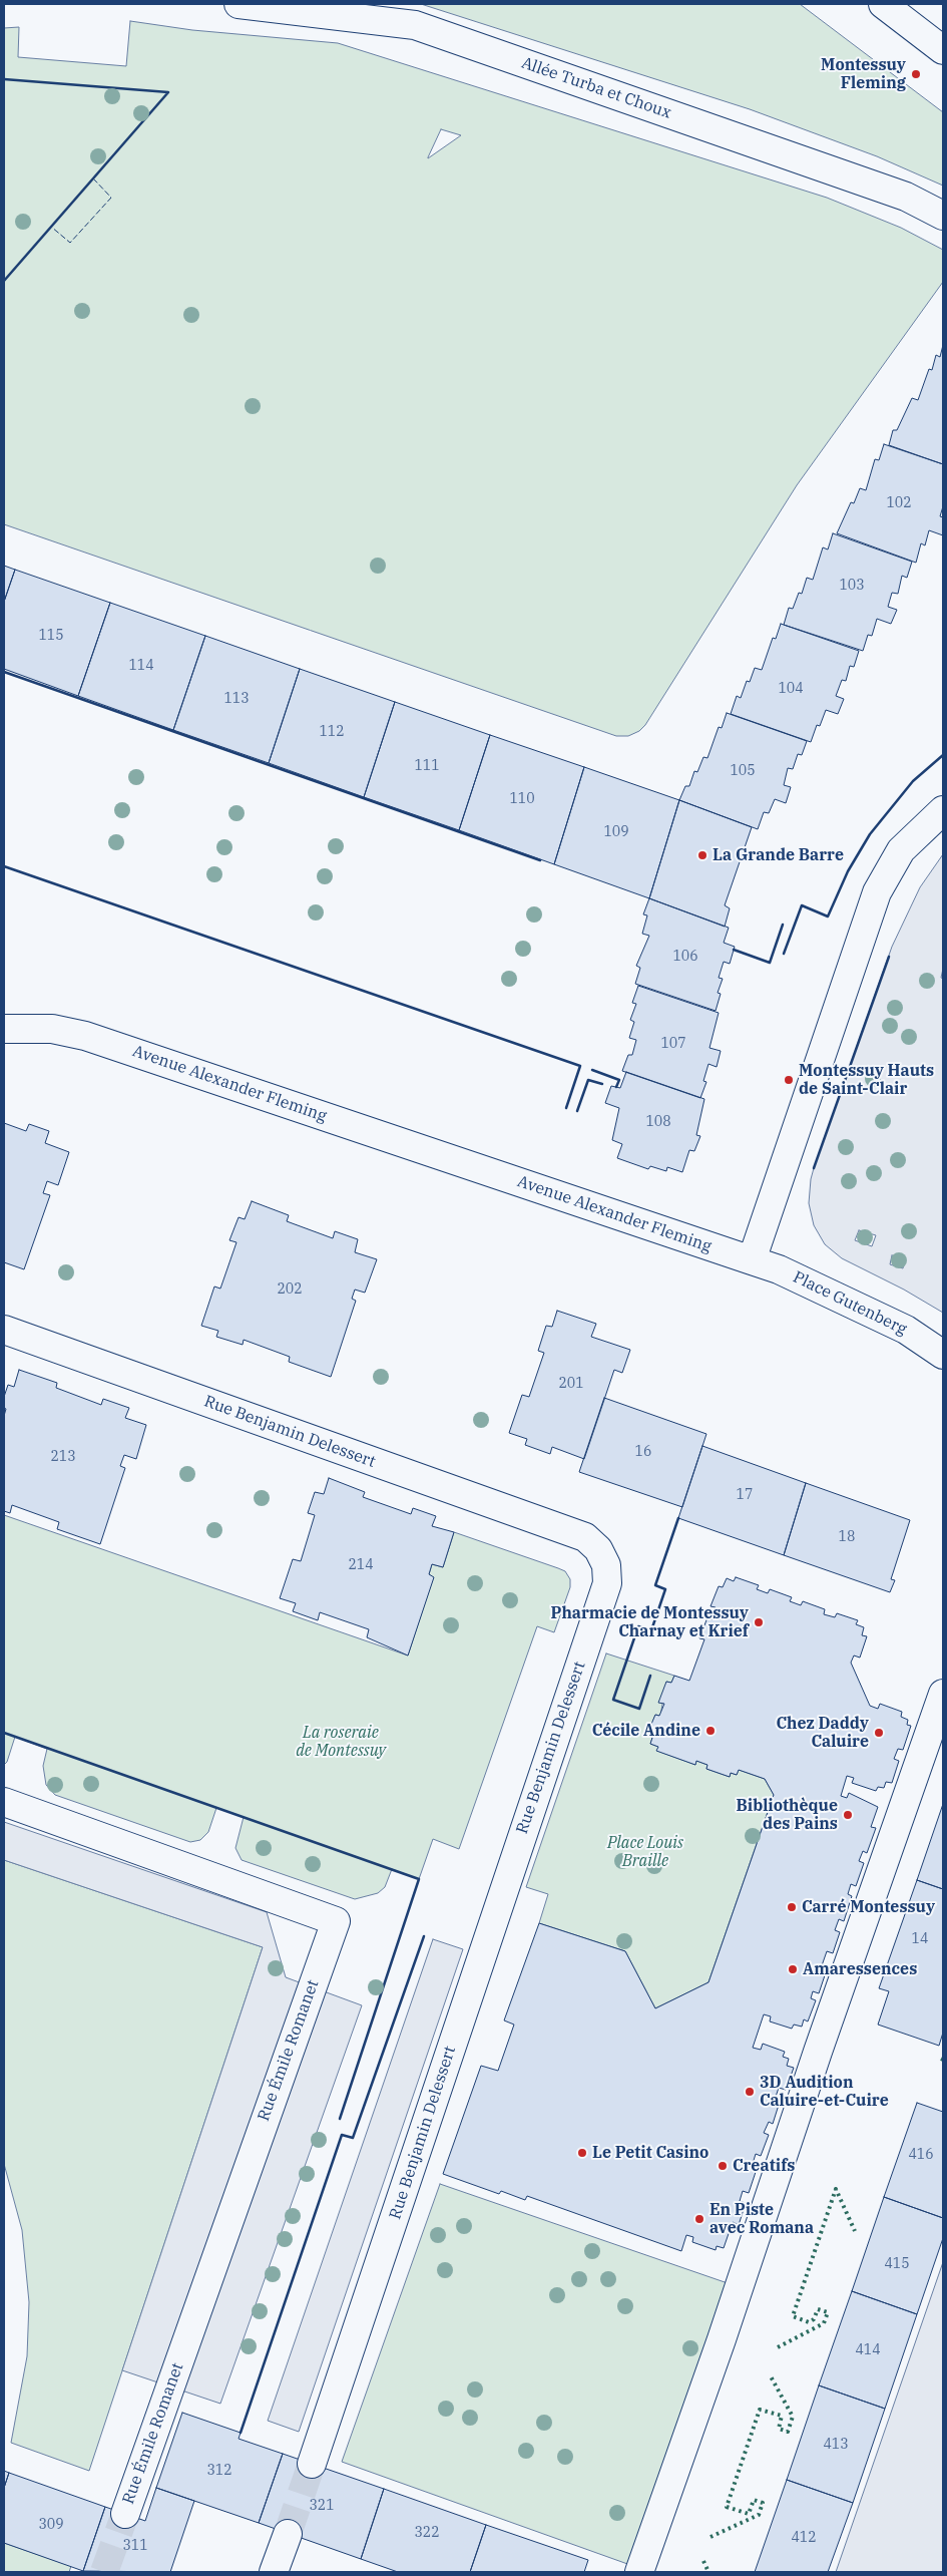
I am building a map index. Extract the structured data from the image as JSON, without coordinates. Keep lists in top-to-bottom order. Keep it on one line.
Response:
{"streets":{"street":["Allée Turba et Choux","Avenue Alexander Fleming","Place Gutenberg","Rue Benjamin Delessert","Rue Émile Romanet"]},"crossings":[["Avenue Alexander Fleming","Place Gutenberg"]],"parks":["La roseraie de Montessuy","Place Louis Braille"],"places":["Montessuy Fleming","La Grande Barre","Montessuy Hauts de Saint-Clair","Pharmacie de Montessuy Charnay et Krief","Cécile Andine","Chez Daddy Caluire","Bibliothèque des Pains","Carré Montessuy","Amaressences","3D Audition Caluire-et-Cuire","Le Petit Casino","Creatifs","En Piste avec Romana"],"house_numbers":["102","103","115","114","104","113","112","111","105","110","109","106","107","108","202","201","16","213","17","18","214","14","416","415","414","413","312","321","309","322","412","311"]}
